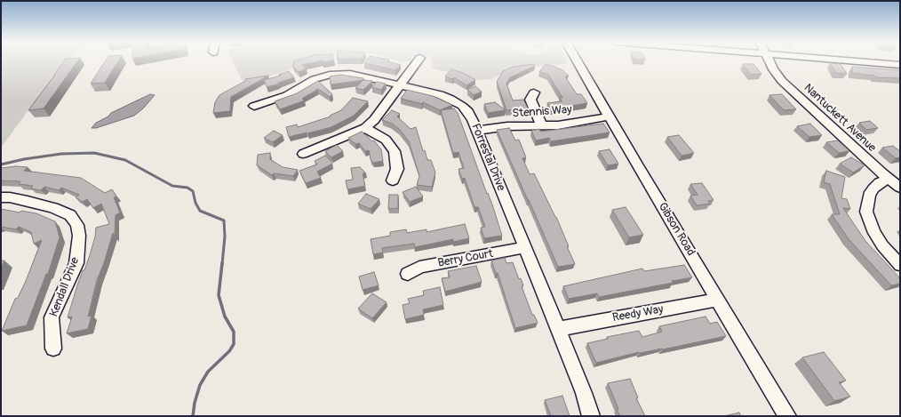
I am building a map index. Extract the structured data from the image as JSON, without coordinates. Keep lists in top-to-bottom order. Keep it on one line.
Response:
{"streets":{"street":["Stennis Way","Nantuckett Avenue","Forrestal Drive","Gibson Road","Berry Court","Kendall Drive","Reedy Way"]},"crossings":[["Stennis Way","Forrestal Drive"],["Stennis Way","Gibson Road"],["Forrestal Drive","Berry Court"],["Forrestal Drive","Reedy Way"],["Gibson Road","Reedy Way"]]}
